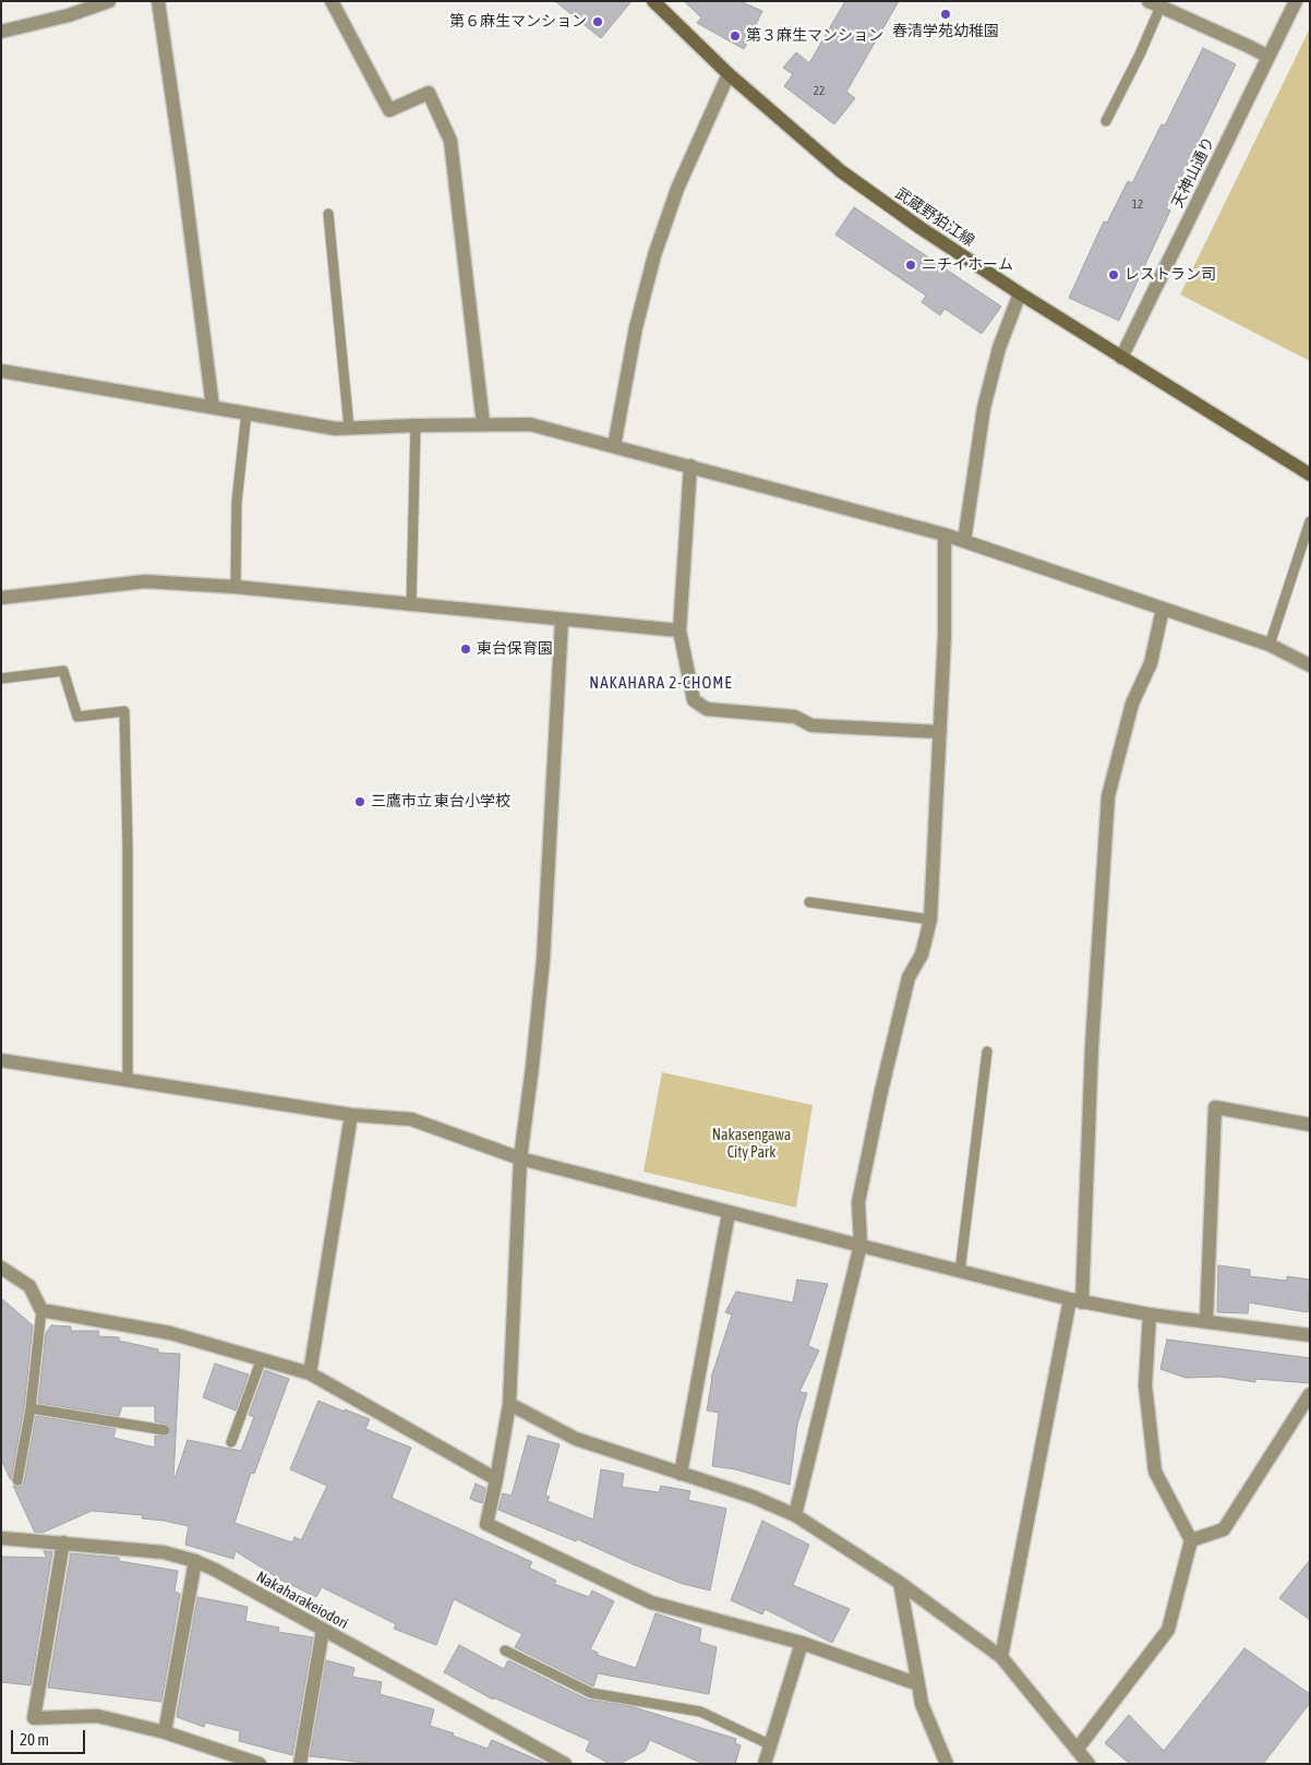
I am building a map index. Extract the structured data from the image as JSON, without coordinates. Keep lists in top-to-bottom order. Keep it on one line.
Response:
{"streets":{"main road":["武蔵野狛江線"],"street":["天神山通り","Nakaharakeiodori"]},"crossings":[["天神山通り","武蔵野狛江線"]],"districts":["NAKAHARA 2-CHOME"],"parks":["Nakasengawa City Park"],"places":["春清学苑幼稚園","第６麻生マンション","第３麻生マンション","ニチイホーム","レストラン司","東台保育園","三鷹市立 東台小学校"],"house_numbers":["22","12"],"scale_bar":"20 m"}
